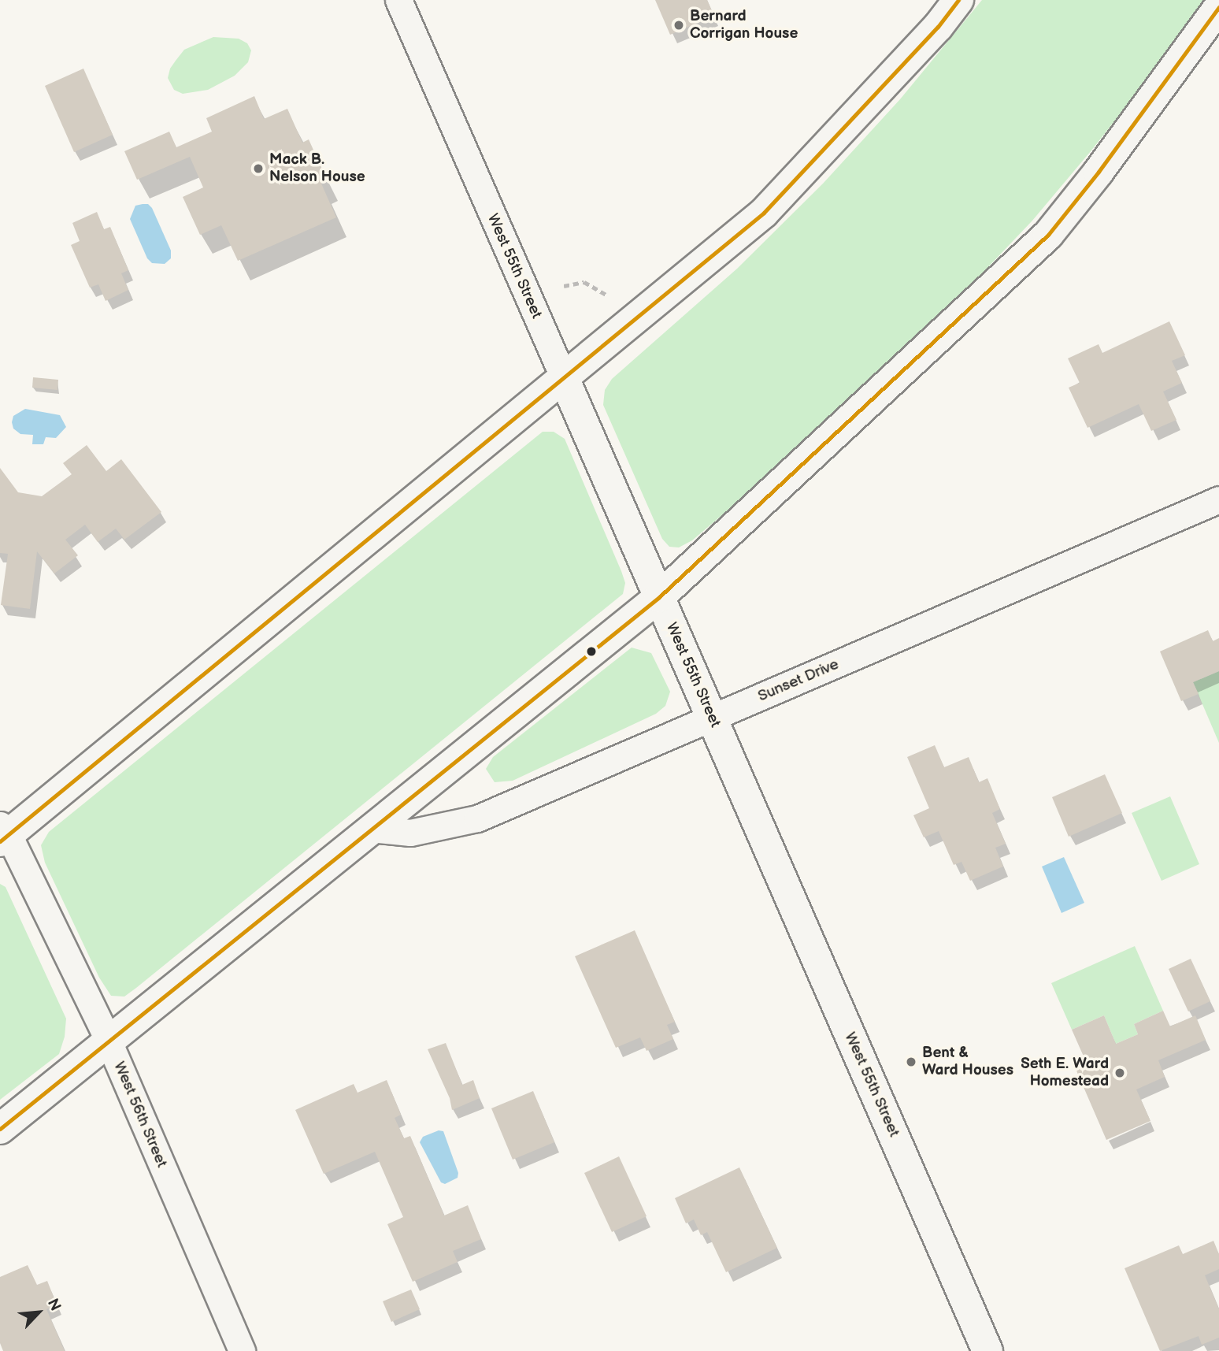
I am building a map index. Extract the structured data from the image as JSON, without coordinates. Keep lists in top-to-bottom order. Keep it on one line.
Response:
{"streets":{"main road":["West 55th Street"],"street":["Sunset Drive","West 56th Street"]},"crossings":[["West 55th Street","Sunset Drive"]],"places":["Bernard Corrigan House","Mack B. Nelson House","Bent & Ward Houses","Seth E. Ward Homestead"],"north":"top right"}
